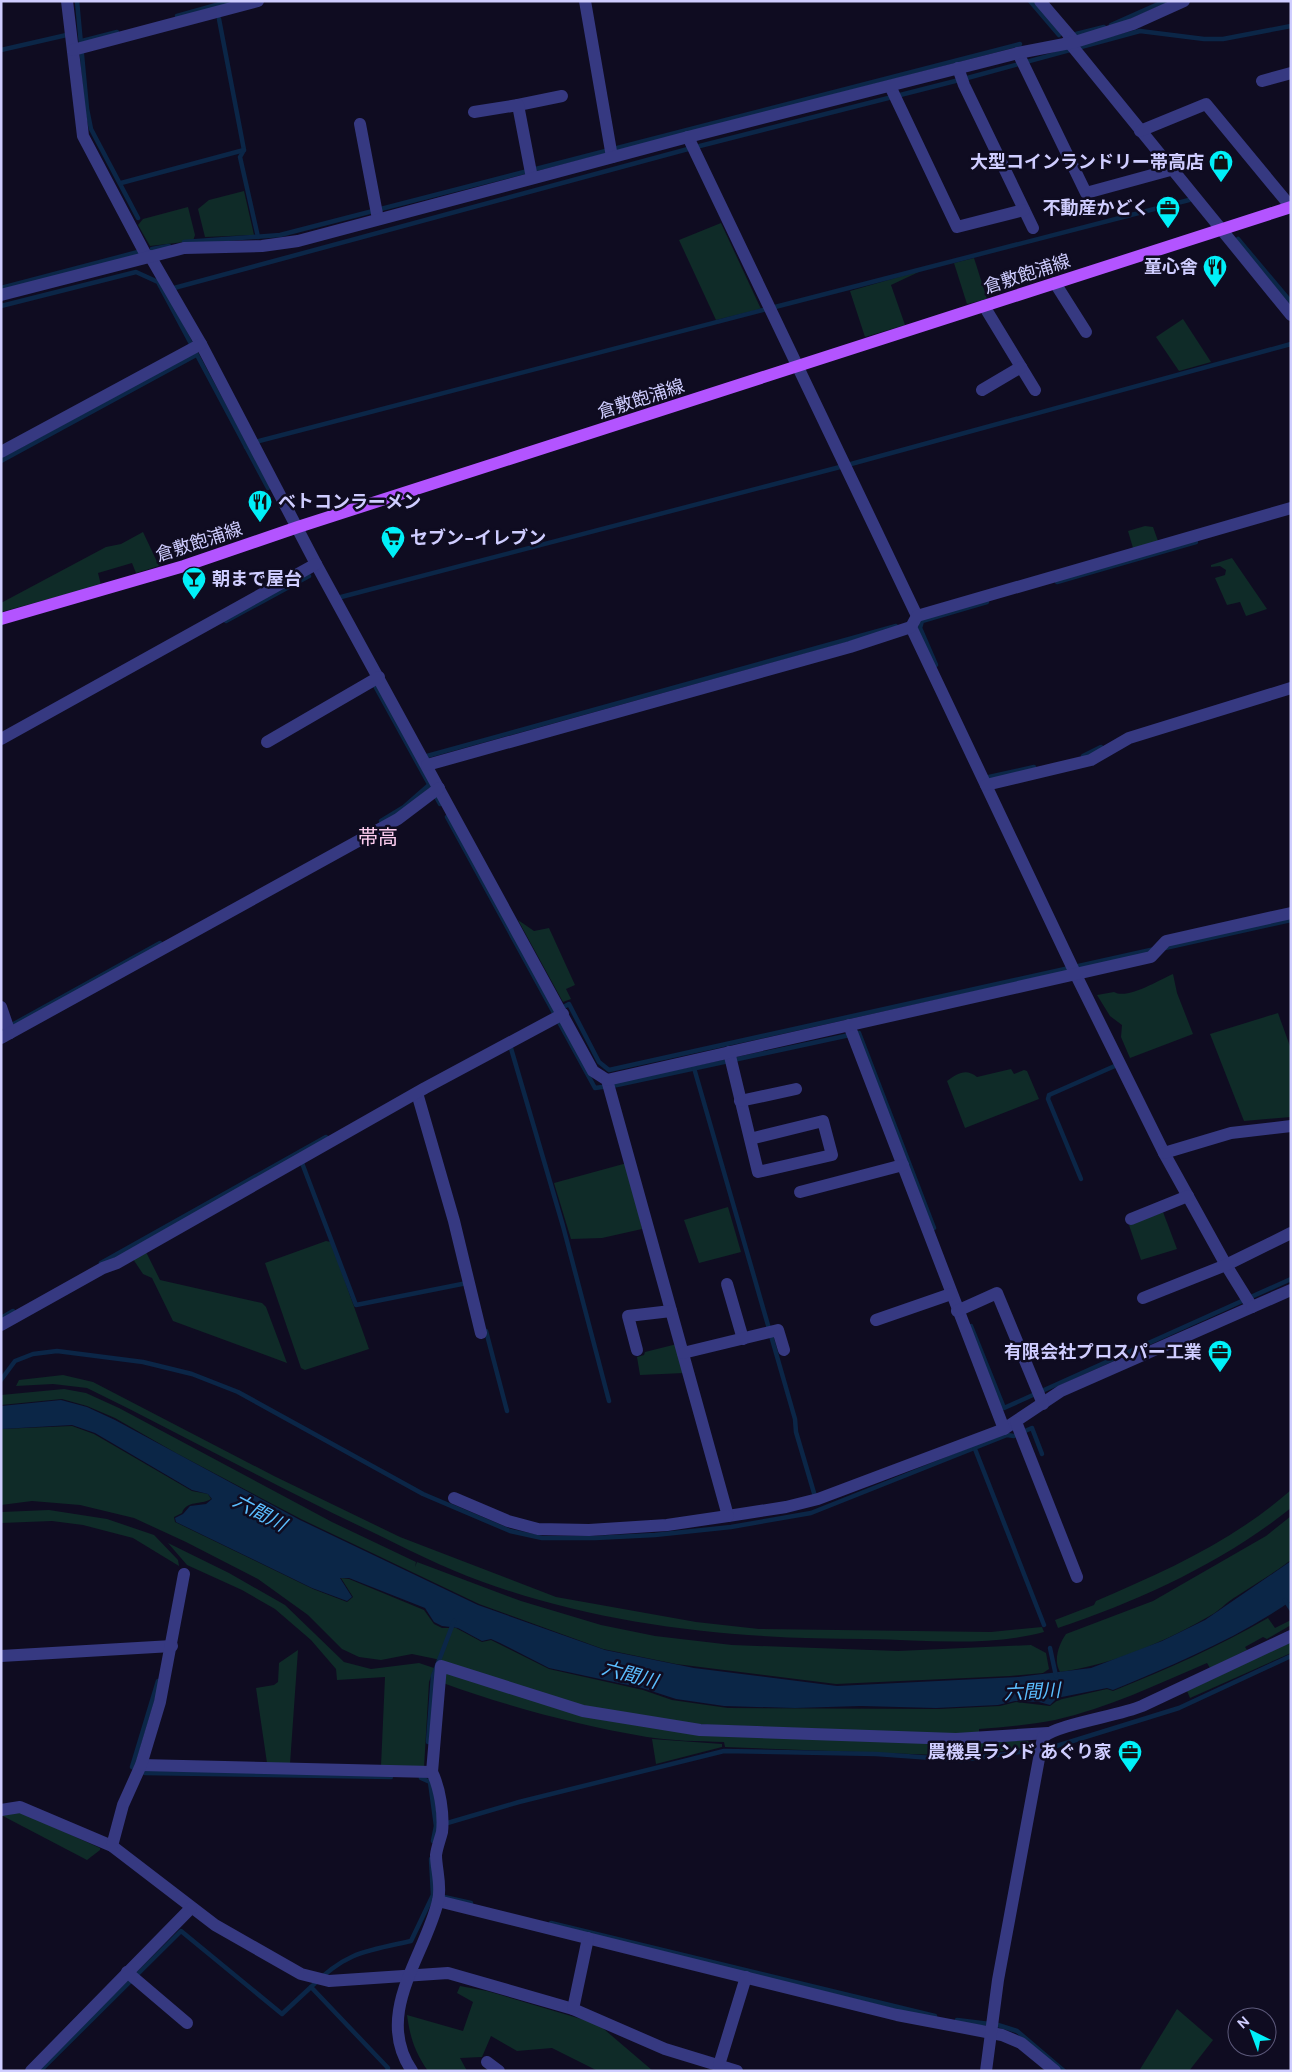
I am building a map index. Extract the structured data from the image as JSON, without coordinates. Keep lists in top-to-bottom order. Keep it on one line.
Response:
{"streets":{"main road":["倉敷飽浦線"]},"districts":["帯高"],"water":["六間川"],"places":{"shop":["大型コインランドリー帯高店"],"office":["不動産かどく","有限会社プロスパー工業","農機具ランド あぐり家"],"restaurant":["童心舎","ベトコンラーメン"],"supermarket":["セブン-イレブン"],"bar":["朝まで屋台"]},"north":"top left"}
